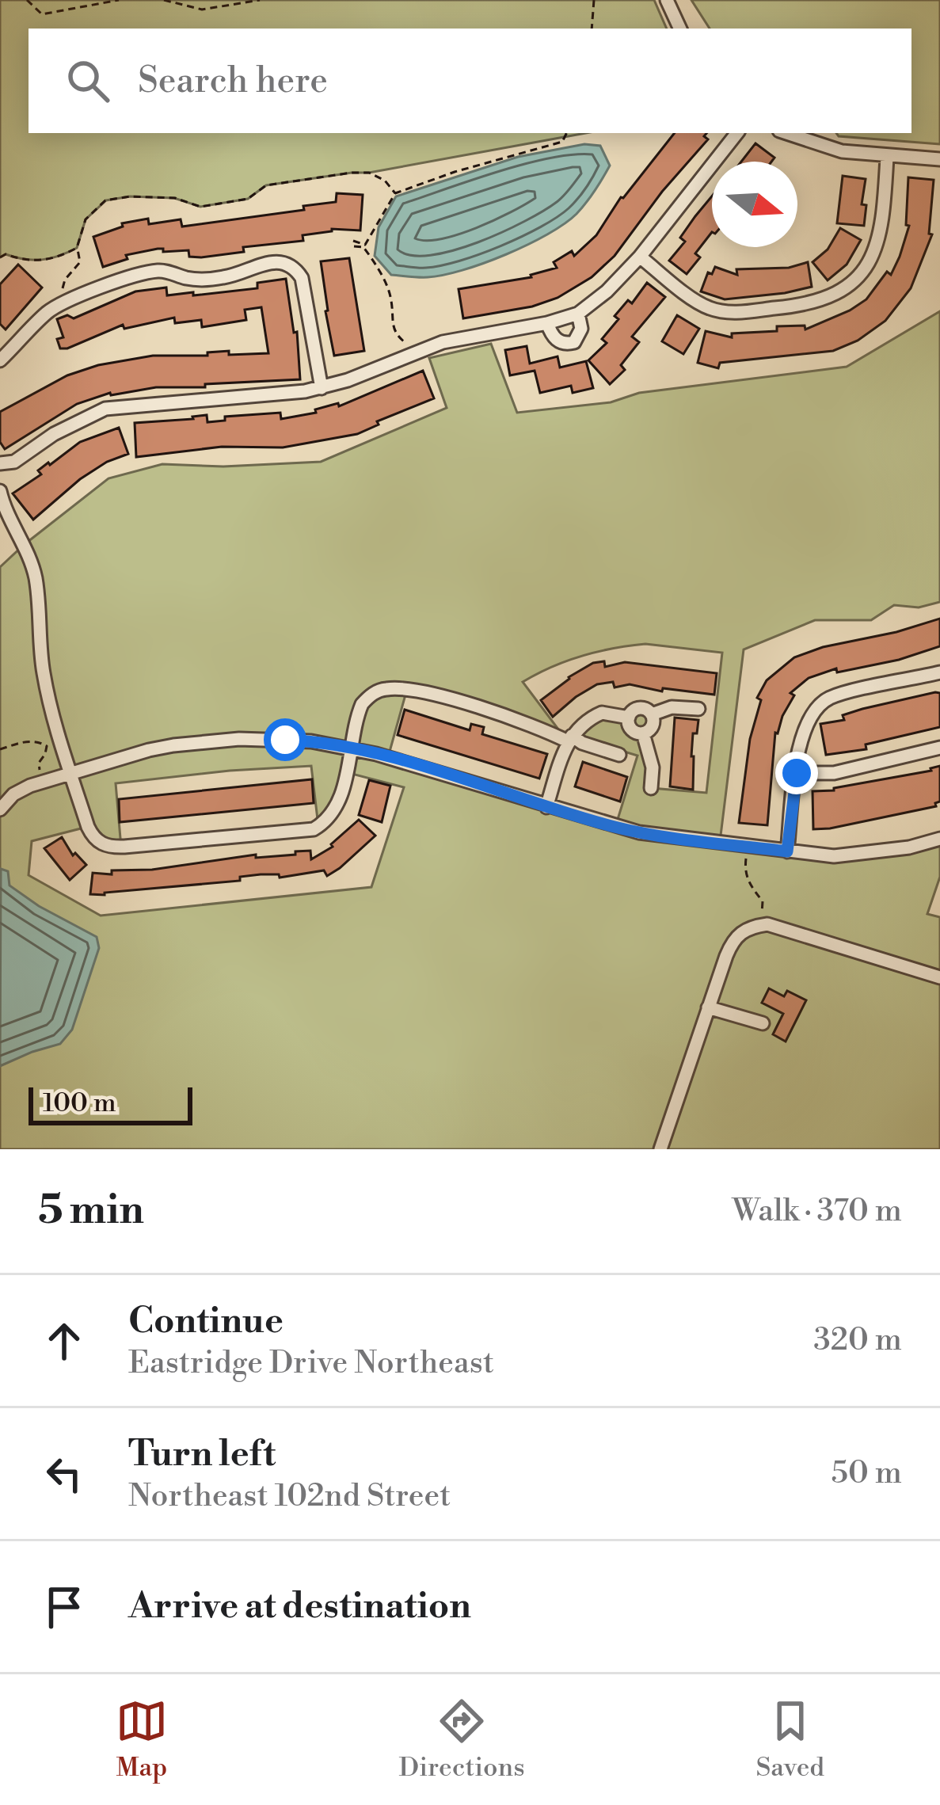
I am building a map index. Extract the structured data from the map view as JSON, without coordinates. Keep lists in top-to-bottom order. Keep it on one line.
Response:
{"scale_bar":"100 m","north":"right","page":{"search":"Search here","scale":"100 m","heading":["5 min","Walk · 370 m"],"list":[["Continue","Eastridge Drive Northeast","320 m"],["Turn left","Northeast 102nd Street","50 m"],"Arrive at destination"],"nav":["Map","Directions","Saved"]}}
